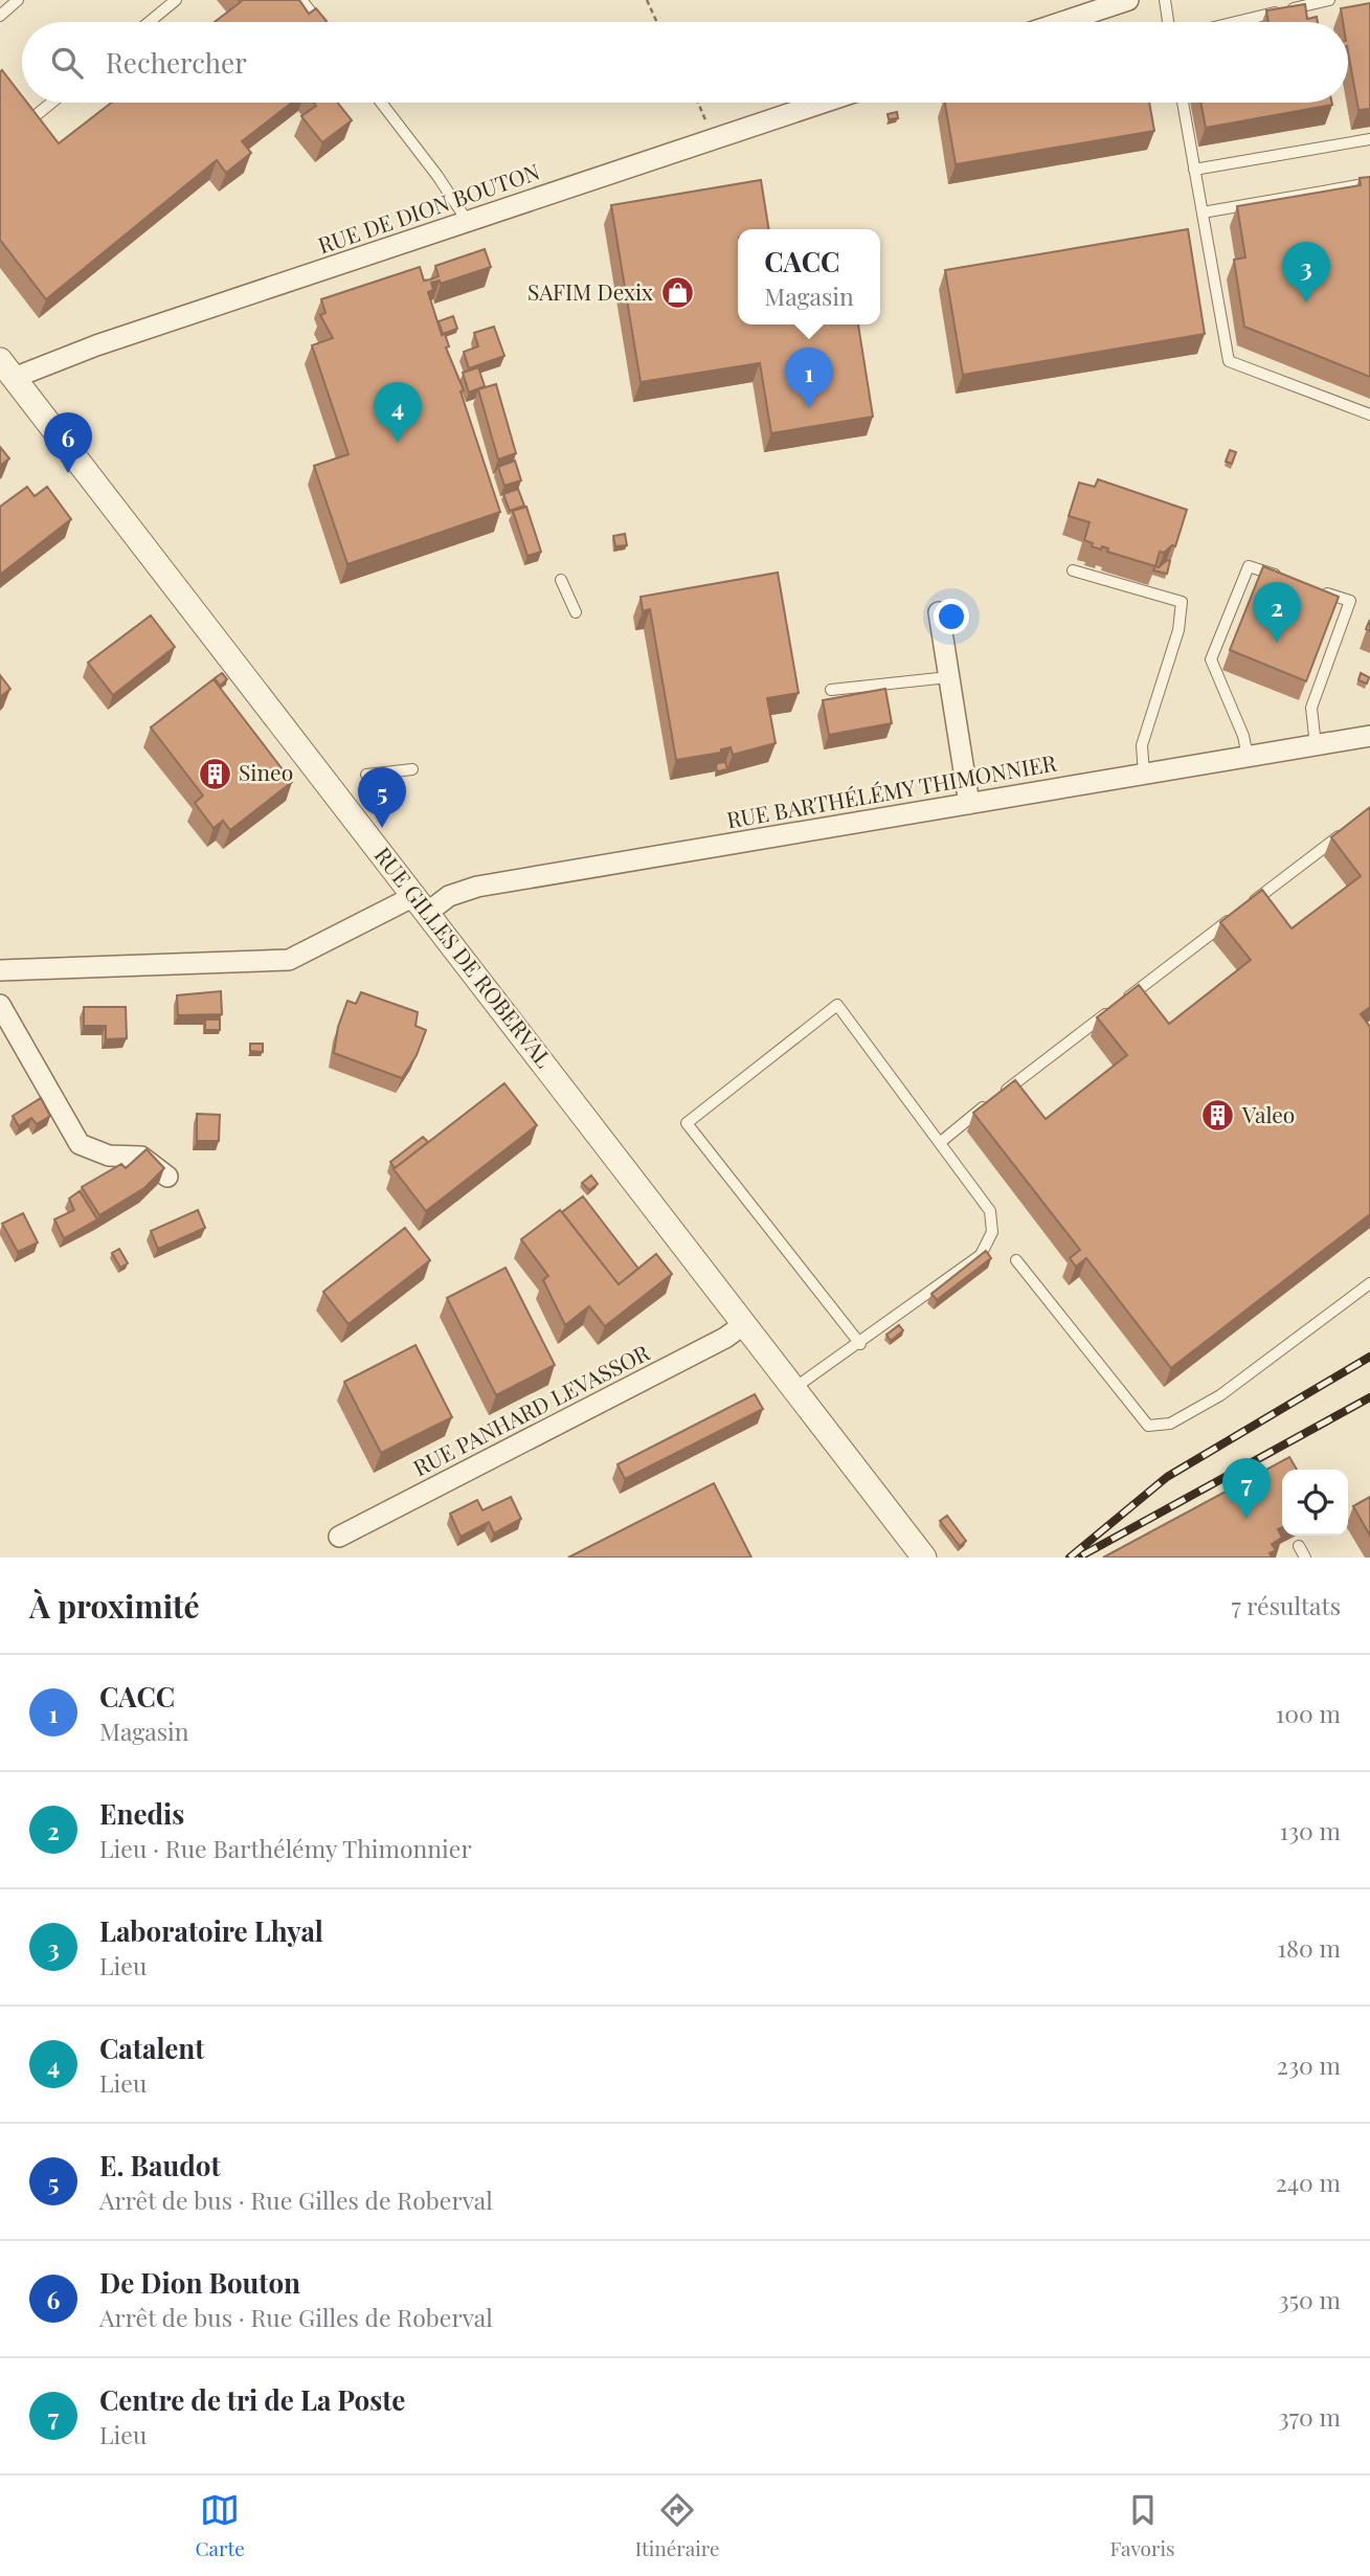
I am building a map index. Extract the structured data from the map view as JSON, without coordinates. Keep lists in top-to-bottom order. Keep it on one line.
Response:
{"streets":{"street":["RUE DE DION BOUTON","RUE BARTHÉLÉMY THIMONNIER","RUE GILLES DE ROBERVAL","RUE PANHARD LEVASSOR"]},"crossings":[["RUE DE DION BOUTON","RUE GILLES DE ROBERVAL"],["RUE BARTHÉLÉMY THIMONNIER","RUE GILLES DE ROBERVAL"],["RUE GILLES DE ROBERVAL","RUE PANHARD LEVASSOR"]],"places":{"shop":["SAFIM Dexix"],"building":["Sineo","Valeo"]},"page":{"search":"Rechercher","popup":["CACC","Magasin"],"pins":["3","1","4","6","2","5","7"],"heading":["À proximité","7 résultats"],"list":[{"mark":"1","name":"CACC","note":"Magasin","value":"100 m"},{"mark":"2","name":"Enedis","note":"Lieu · Rue Barthélémy Thimonnier","value":"130 m"},{"mark":"3","name":"Laboratoire Lhyal","note":"Lieu","value":"180 m"},{"mark":"4","name":"Catalent","note":"Lieu","value":"230 m"},{"mark":"5","name":"E. Baudot","note":"Arrêt de bus · Rue Gilles de Roberval","value":"240 m"},{"mark":"6","name":"De Dion Bouton","note":"Arrêt de bus · Rue Gilles de Roberval","value":"350 m"},{"mark":"7","name":"Centre de tri de La Poste","note":"Lieu","value":"370 m"}],"nav":["Carte","Itinéraire","Favoris"]}}
